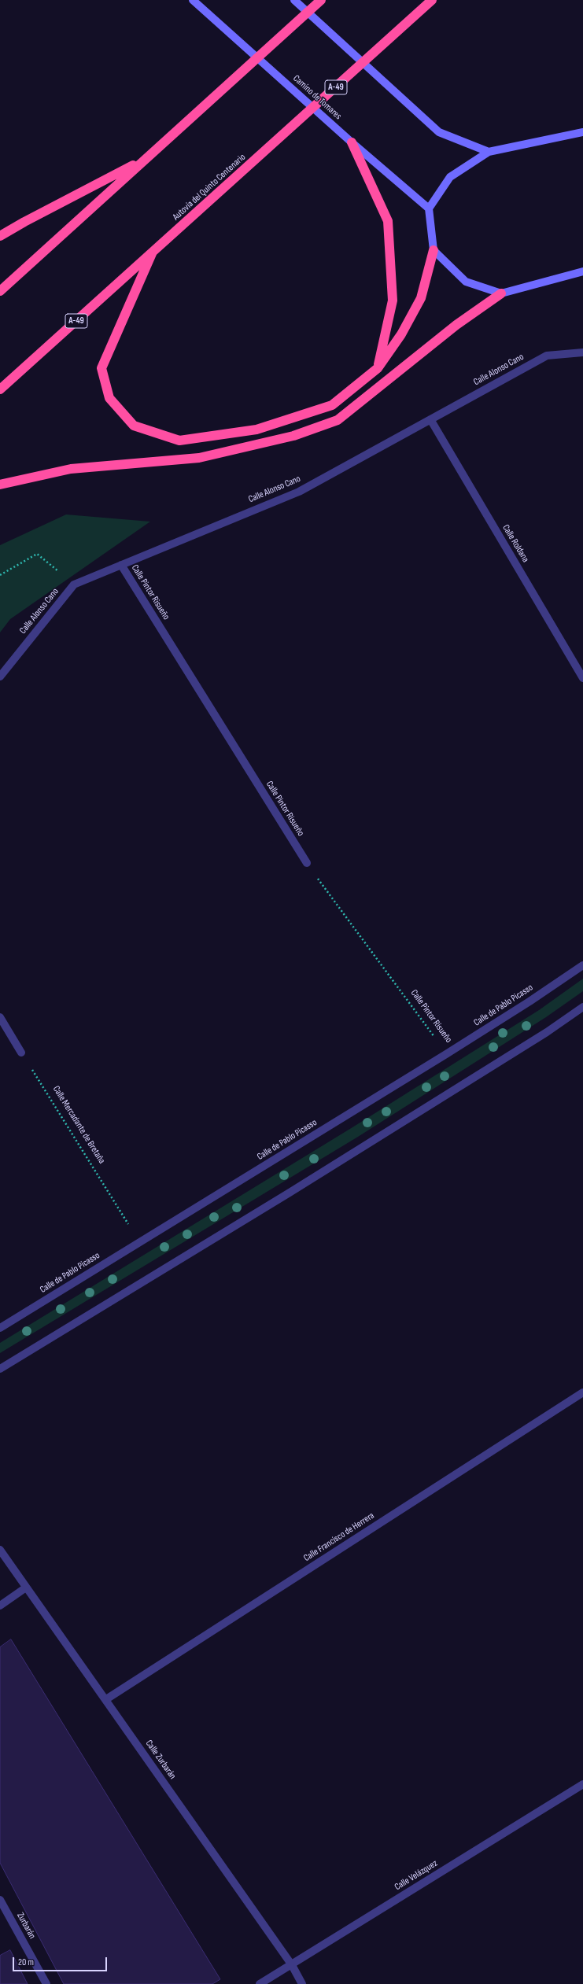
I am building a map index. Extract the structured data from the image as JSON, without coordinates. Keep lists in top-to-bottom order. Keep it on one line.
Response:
{"streets":{"highway":["A-49","Autovía del Quinto Centenario"],"street":["Camino de Tomares","Calle Alonso Cano","Calle Roldana","Calle Pintor Risueño","Calle de Pablo Picasso","Calle Francisco de Herrera","Calle Zurbarán","Calle Velázquez","Zurbarán"],"path":["Calle Mercadante de Bretaña"]},"crossings":[["Calle Alonso Cano","Calle Roldana"],["Calle Alonso Cano","Calle Pintor Risueño"],["Calle Pintor Risueño","Calle de Pablo Picasso"],["Calle de Pablo Picasso","Calle Mercadante de Bretaña"],["Calle Francisco de Herrera","Calle Zurbarán"],["Calle Zurbarán","Calle Velázquez"]],"scale_bar":"20 m"}
